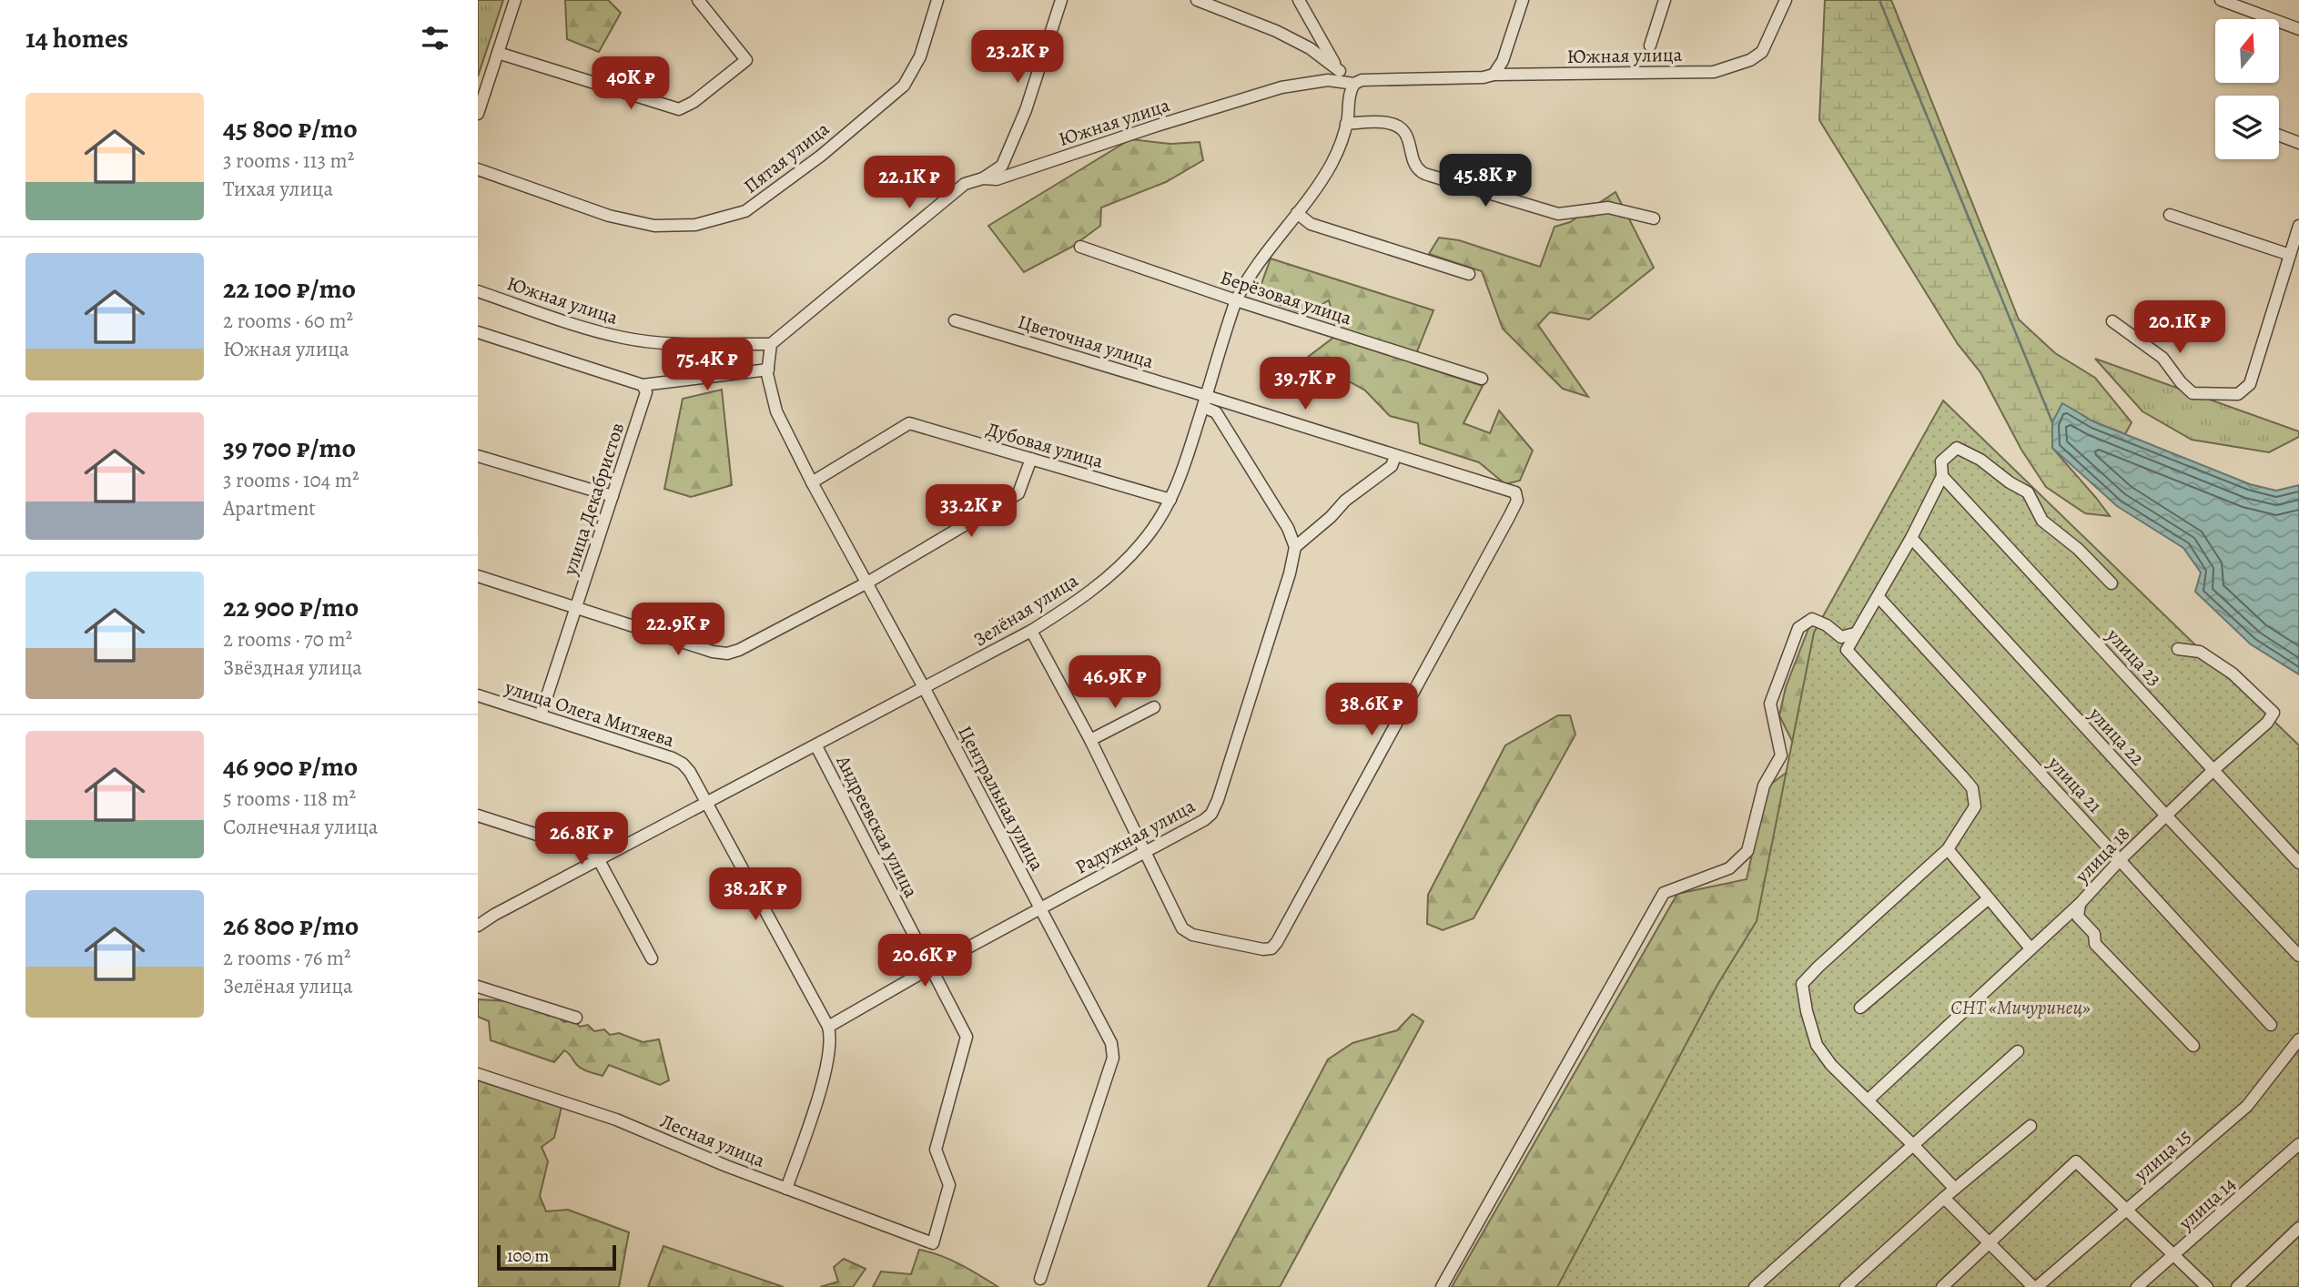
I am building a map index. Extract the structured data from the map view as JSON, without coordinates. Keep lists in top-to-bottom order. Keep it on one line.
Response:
{"streets":{"street":["Южная улица","Пятая улица","Берёзовая улица","Цветочная улица","Дубовая улица","улица Декабристов","Зелёная улица","улица 23","улица Олега Митяева","улица 22","улица 21","Центральная улица","Андреевская улица","Радужная улица","улица 18","Лесная улица","улица 15","улица 14"]},"crossings":[["Южная улица","Зелёная улица"],["Южная улица","Центральная улица"],["Берёзовая улица","Зелёная улица"],["Цветочная улица","Зелёная улица"],["Цветочная улица","Радужная улица"],["Дубовая улица","Зелёная улица"],["Дубовая улица","Центральная улица"],["улица Декабристов","улица Олега Митяева"],["Зелёная улица","улица Олега Митяева"],["Зелёная улица","Центральная улица"],["Зелёная улица","Андреевская улица"],["улица 23","улица 18"],["улица Олега Митяева","Радужная улица"],["улица 22","улица 18"],["улица 21","улица 18"],["Центральная улица","Радужная улица"],["Андреевская улица","Радужная улица"],["Андреевская улица","Лесная улица"]],"parks":["СНТ «Мичуринец»"],"scale_bar":"100 m","north":"top","page":{"heading":"14 homes","price":["23.2K ₽","40K ₽","45.8K ₽","22.1K ₽","20.1K ₽","75.4K ₽","39.7K ₽","33.2K ₽","22.9K ₽","46.9K ₽","38.6K ₽","26.8K ₽","38.2K ₽","20.6K ₽"],"list":[{"name":"45 800 ₽/mo","note":"3 rooms · 113 m² · Тихая улица"},{"name":"22 100 ₽/mo","note":"2 rooms · 60 m² · Южная улица"},{"name":"39 700 ₽/mo","note":"3 rooms · 104 m² · Apartment"},{"name":"22 900 ₽/mo","note":"2 rooms · 70 m² · Звёздная улица"},{"name":"46 900 ₽/mo","note":"5 rooms · 118 m² · Солнечная улица"},{"name":"26 800 ₽/mo","note":"2 rooms · 76 m² · Зелёная улица"}],"scale":"100 m"}}
